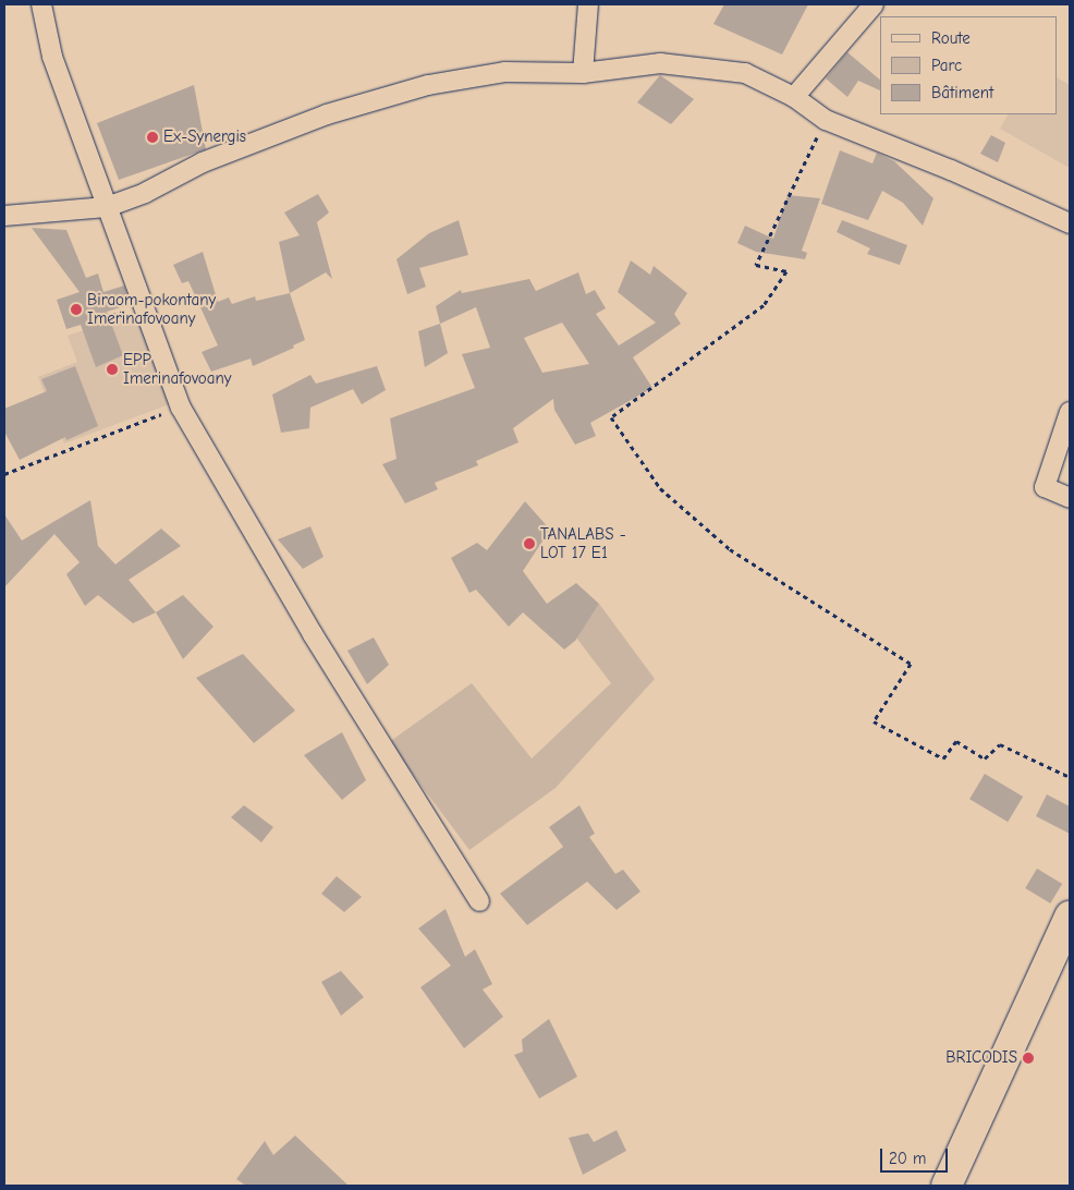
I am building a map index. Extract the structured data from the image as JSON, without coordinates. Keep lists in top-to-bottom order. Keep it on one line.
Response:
{"places":["Ex-Synergis","Biraom-pokontany Imerinafovoany","EPP Imerinafovoany","TANALABS - LOT 17 E1","BRICODIS"],"legend":["Route","Parc","Bâtiment"],"scale_bar":"20 m"}
